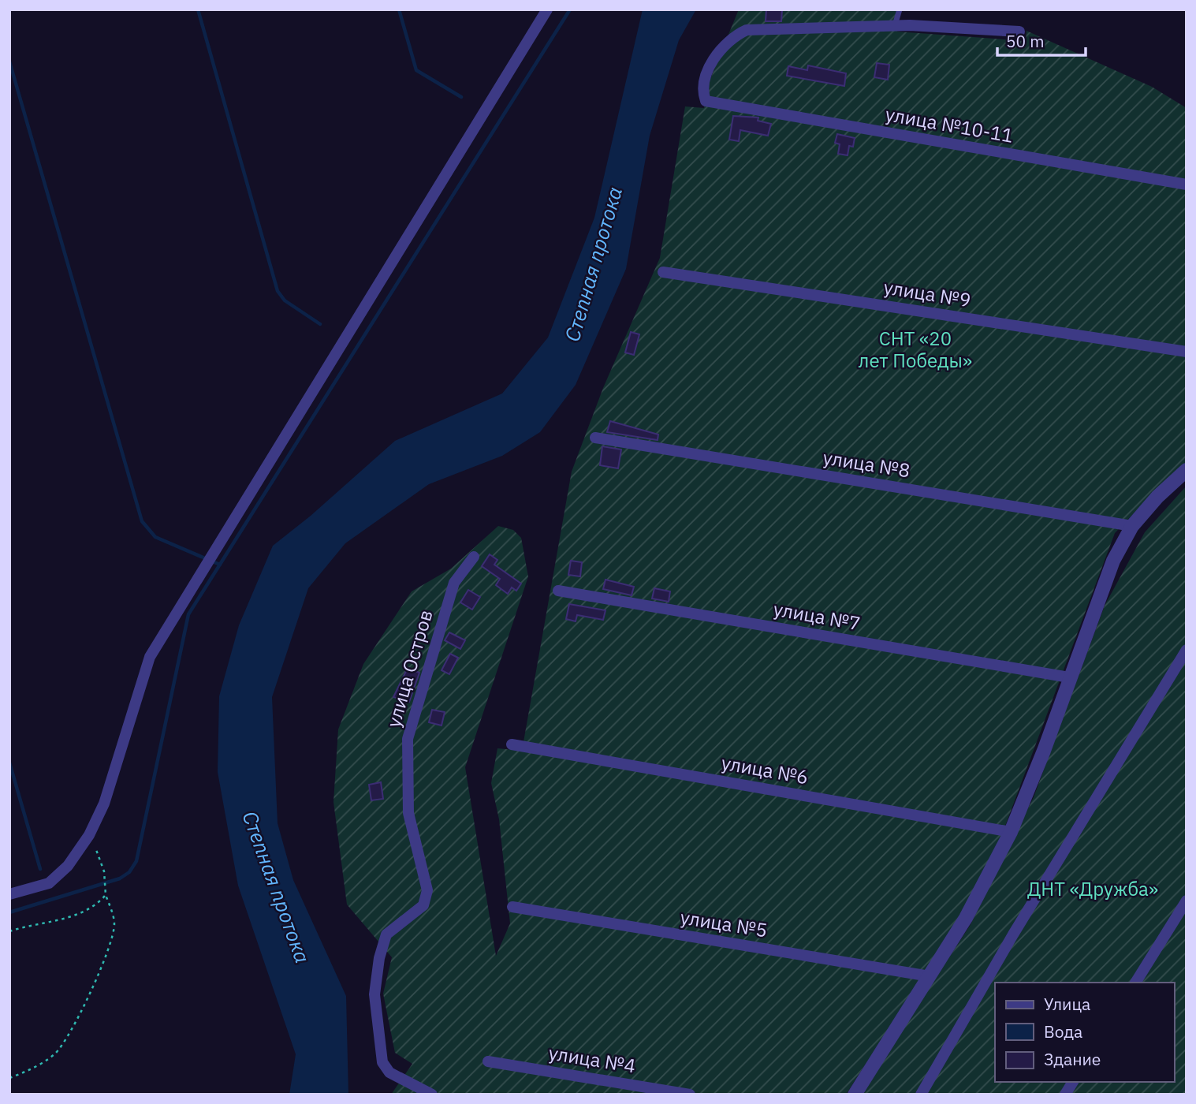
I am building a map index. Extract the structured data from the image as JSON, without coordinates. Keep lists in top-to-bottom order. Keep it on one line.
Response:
{"streets":{"street":["улица №10-11","улица №9","улица №8","улица №7","улица Остров","улица №6","улица №5","улица №4"]},"water":["Степная протока"],"parks":["СНТ «20 лет Победы»","ДНТ «Дружба»"],"legend":["Улица","Вода","Здание"],"scale_bar":"50 m"}
